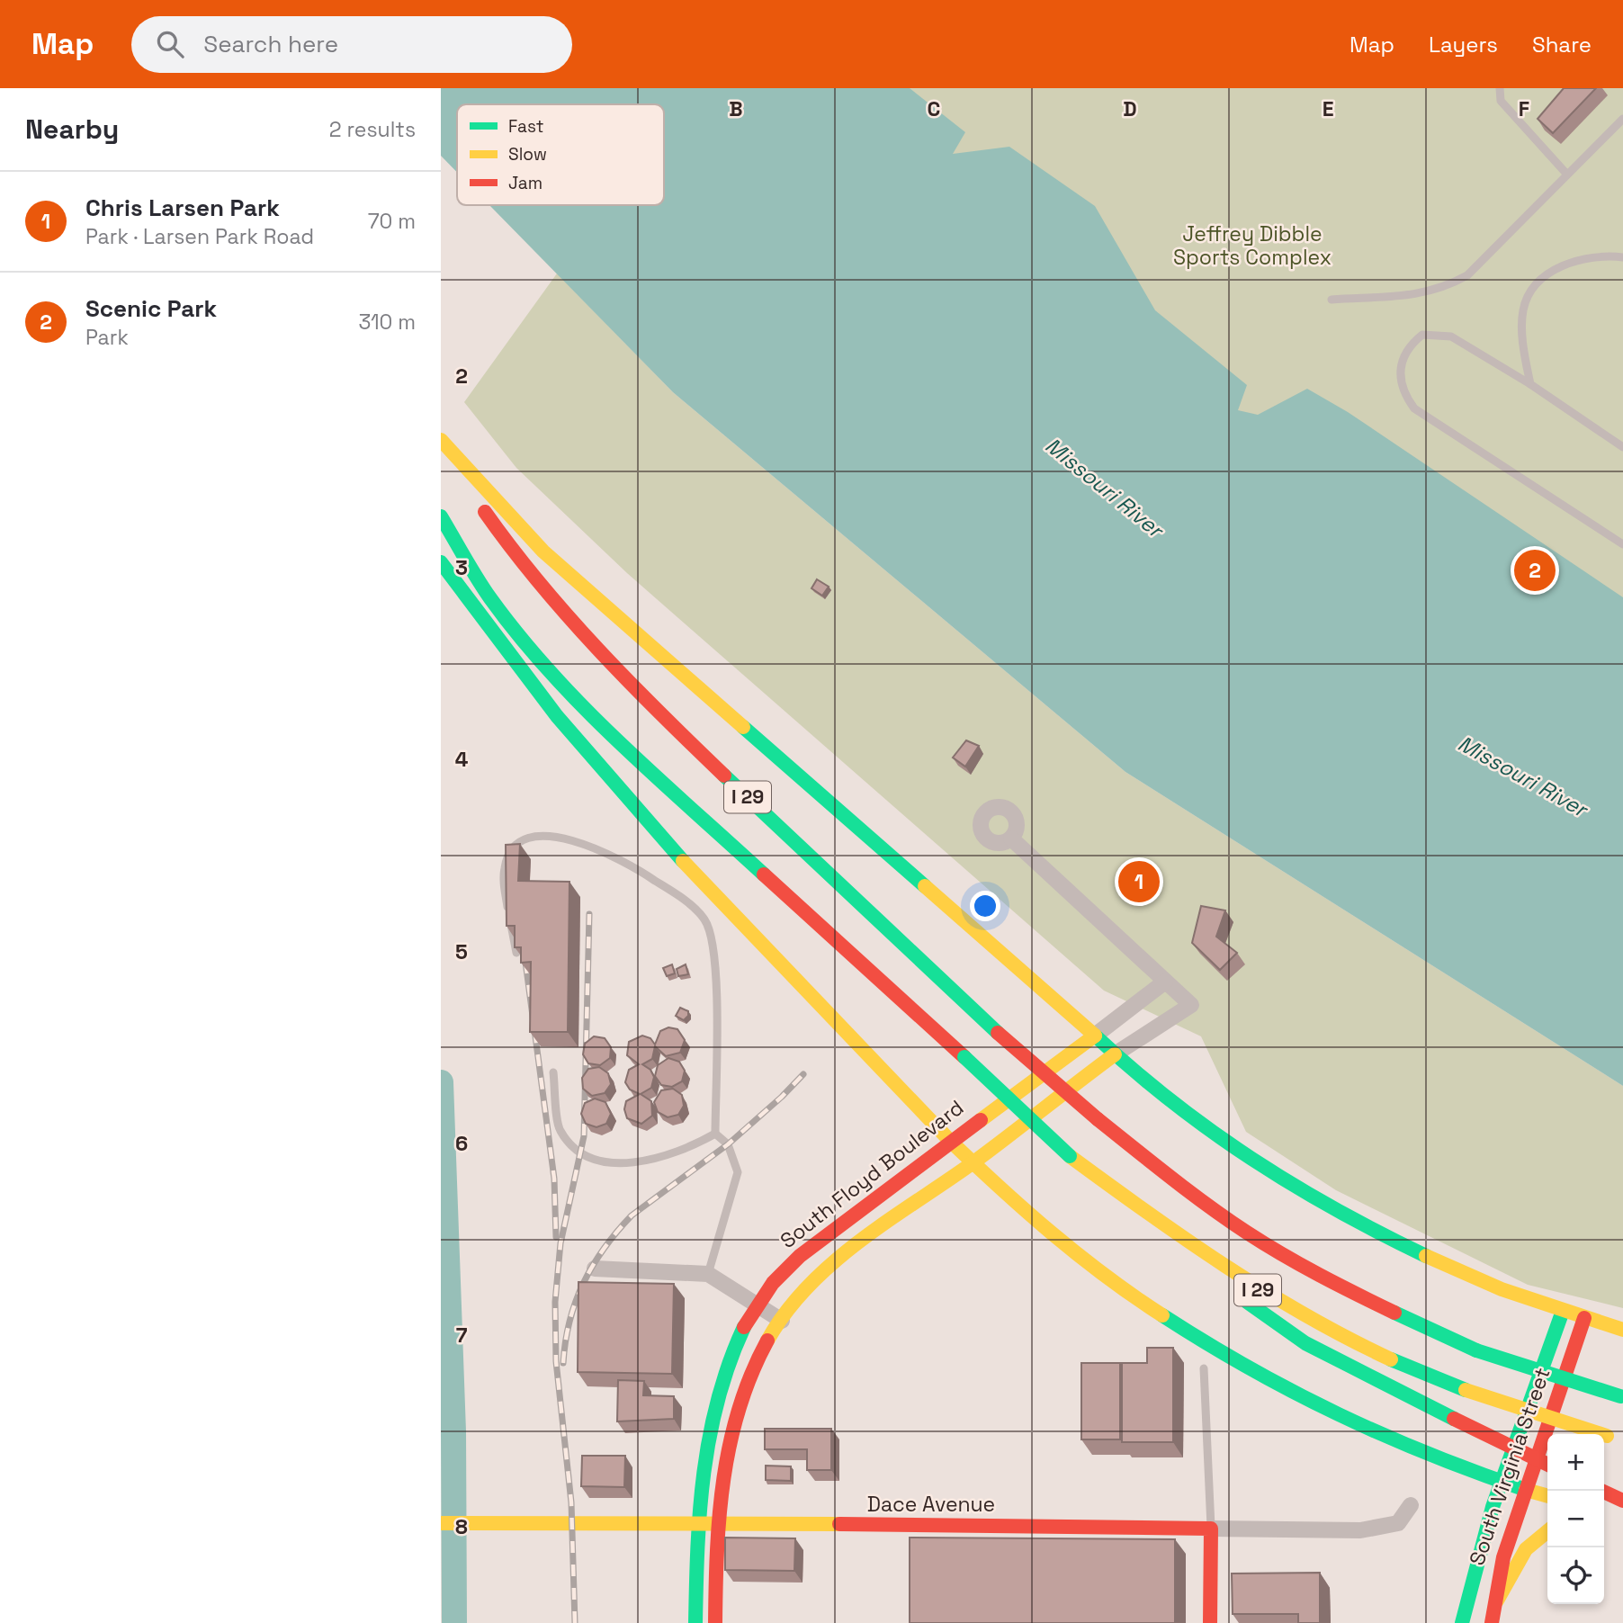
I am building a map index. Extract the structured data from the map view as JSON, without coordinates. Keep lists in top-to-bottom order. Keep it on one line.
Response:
{"streets":{"main road":["I 29","South Floyd Boulevard","South Virginia Street","Dace Avenue"]},"crossings":[["South Floyd Boulevard","Dace Avenue"]],"water":["Missouri River"],"parks":["Jeffrey Dibble Sports Complex"],"legend":["Fast","Slow","Jam"],"page":{"header":"Map","search":"Search here","nav":["Map","Layers","Share"],"heading":["Nearby","2 results"],"list":[{"mark":"1","name":"Chris Larsen Park","note":"Park · Larsen Park Road","value":"70 m"},{"mark":"2","name":"Scenic Park","note":"Park","value":"310 m"}],"pins":["2","1"],"map_buttons":["+","−"]},"grid":{"columns":["B","C","D","E","F"],"rows":["2","3","4","5","6","7","8"]}}
